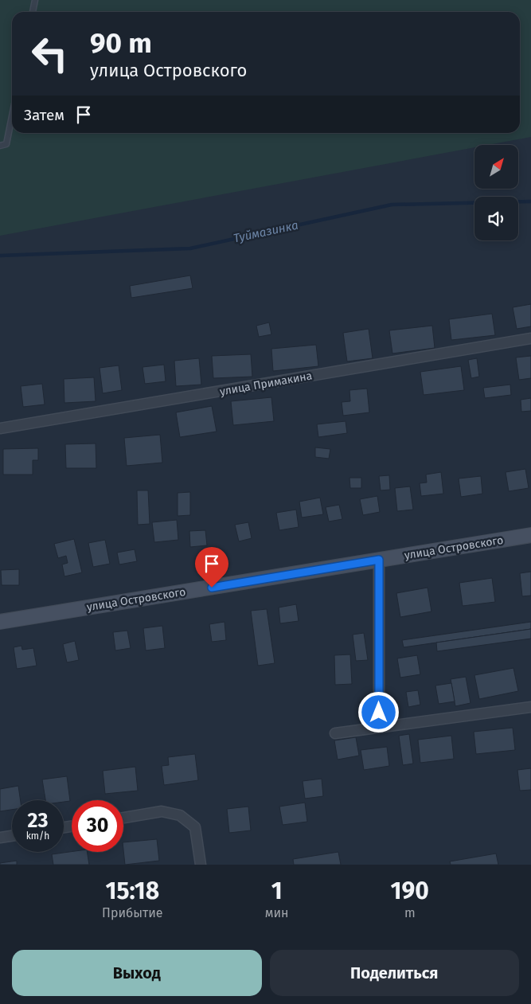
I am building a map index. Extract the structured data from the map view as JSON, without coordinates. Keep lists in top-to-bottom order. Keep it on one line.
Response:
{"streets":{"main road":["улица Островского"],"street":["улица Примакина"]},"water":["Туймазинка"],"north":"top right","page":{"turn":["90 m","улица Островского"],"then":"Затем","speed":"23 km/h","limit":"30","eta":["15:18","Прибытие","1","мин","190","m"],"buttons":["Выход","Поделиться"]}}
